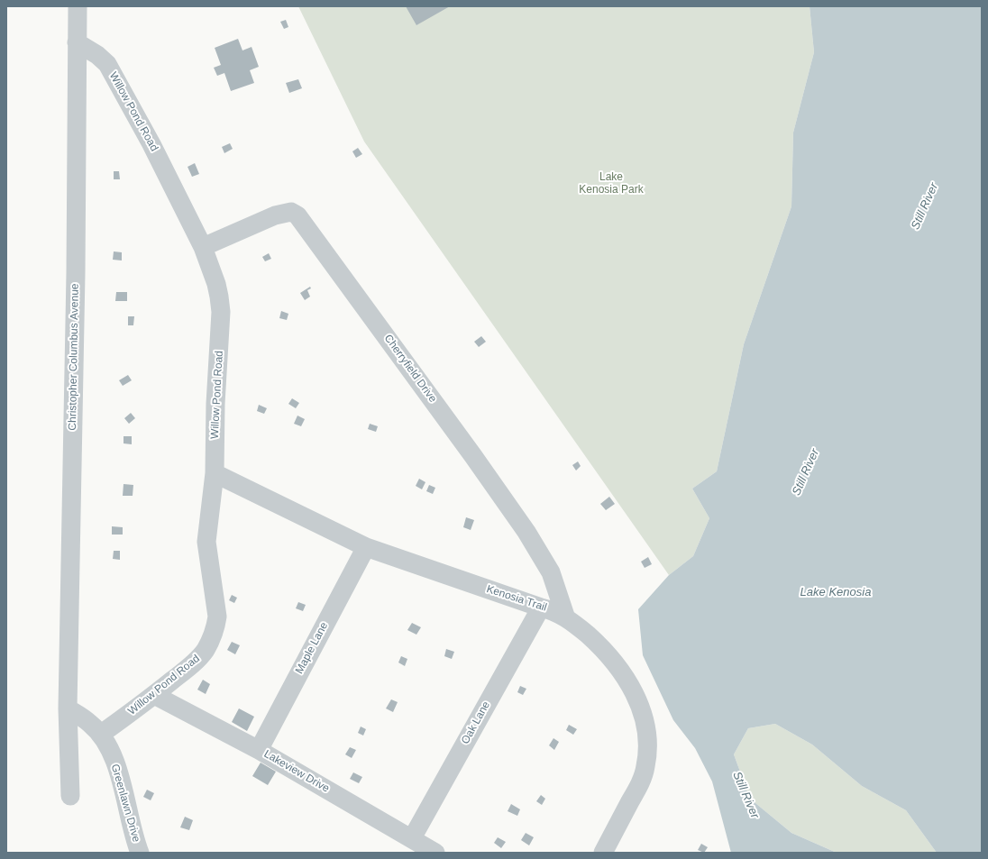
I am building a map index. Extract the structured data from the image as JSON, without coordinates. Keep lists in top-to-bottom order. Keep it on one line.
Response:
{"streets":{"street":["Willow Pond Road","Christopher Columbus Avenue","Cherryfield Drive","Kenosia Trail","Maple Lane","Oak Lane","Lakeview Drive","Greenlawn Drive"]},"crossings":[["Willow Pond Road","Christopher Columbus Avenue"],["Willow Pond Road","Cherryfield Drive"],["Willow Pond Road","Kenosia Trail"],["Willow Pond Road","Lakeview Drive"],["Willow Pond Road","Greenlawn Drive"],["Christopher Columbus Avenue","Greenlawn Drive"],["Cherryfield Drive","Kenosia Trail"],["Kenosia Trail","Maple Lane"],["Kenosia Trail","Oak Lane"],["Maple Lane","Lakeview Drive"],["Oak Lane","Lakeview Drive"]],"water":["Still River","Lake Kenosia"],"parks":["Lake Kenosia Park"]}
